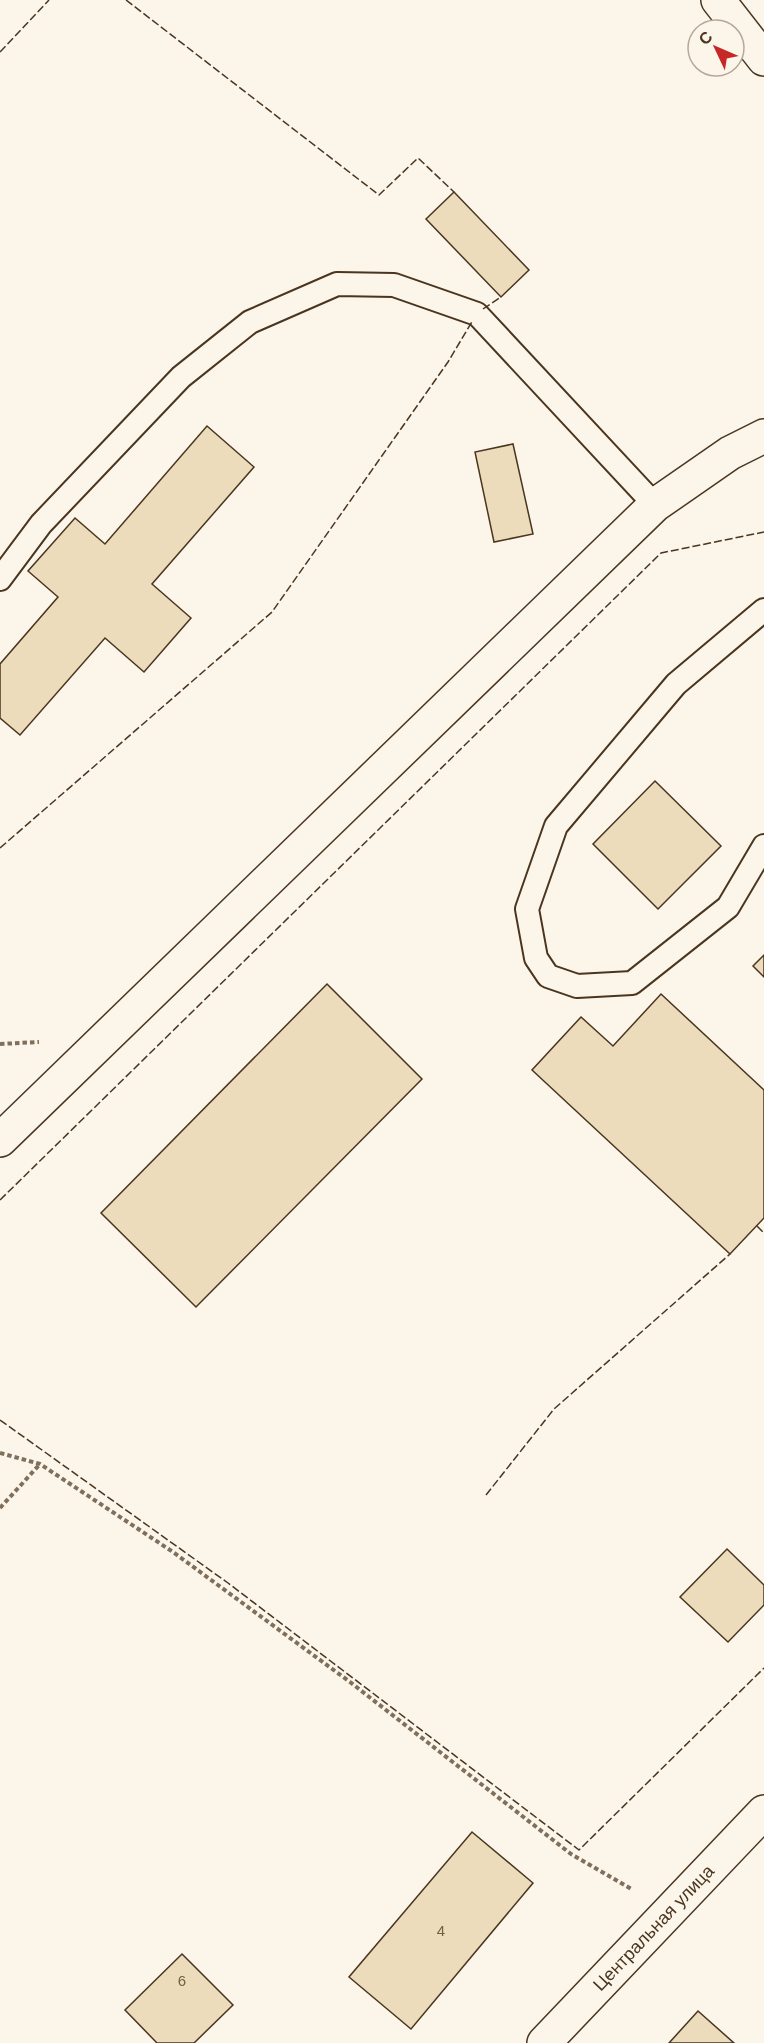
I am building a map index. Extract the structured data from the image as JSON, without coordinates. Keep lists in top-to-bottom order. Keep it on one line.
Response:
{"streets":{"street":["Центральная улица"]},"house_numbers":["4","6"],"north":"top left"}
